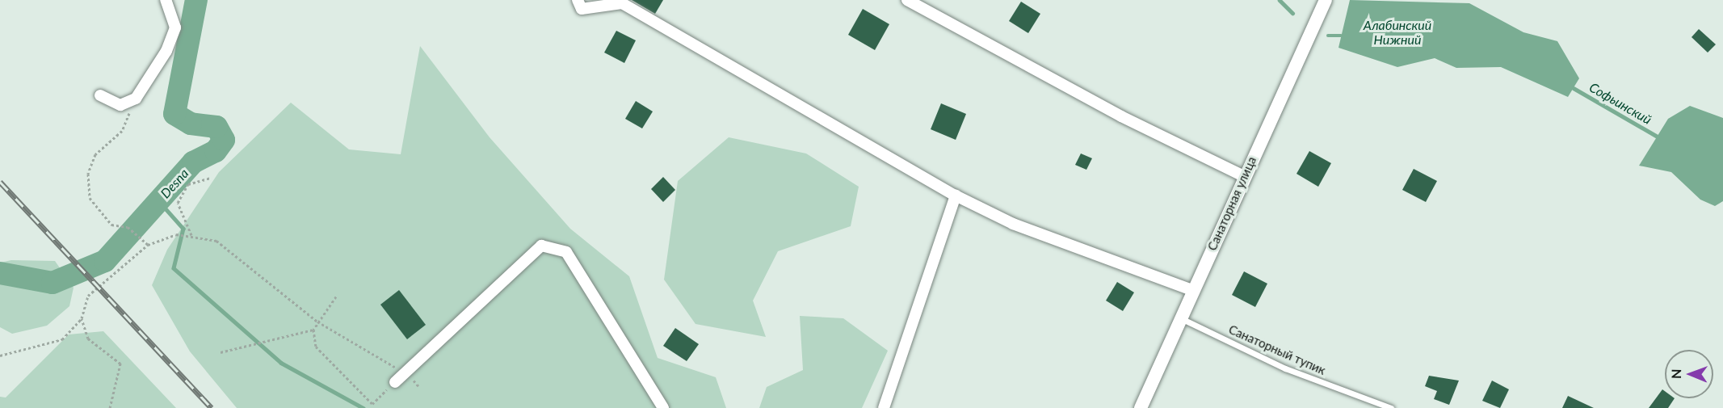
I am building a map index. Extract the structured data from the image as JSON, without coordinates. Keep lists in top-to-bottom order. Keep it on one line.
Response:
{"streets":{"street":["Санаторная улица"],"lane":["Санаторный тупик"]},"crossings":[["Санаторная улица","Санаторный тупик"]],"water":["Алабинский Нижний","Софьинский","Desna"],"north":"left"}
